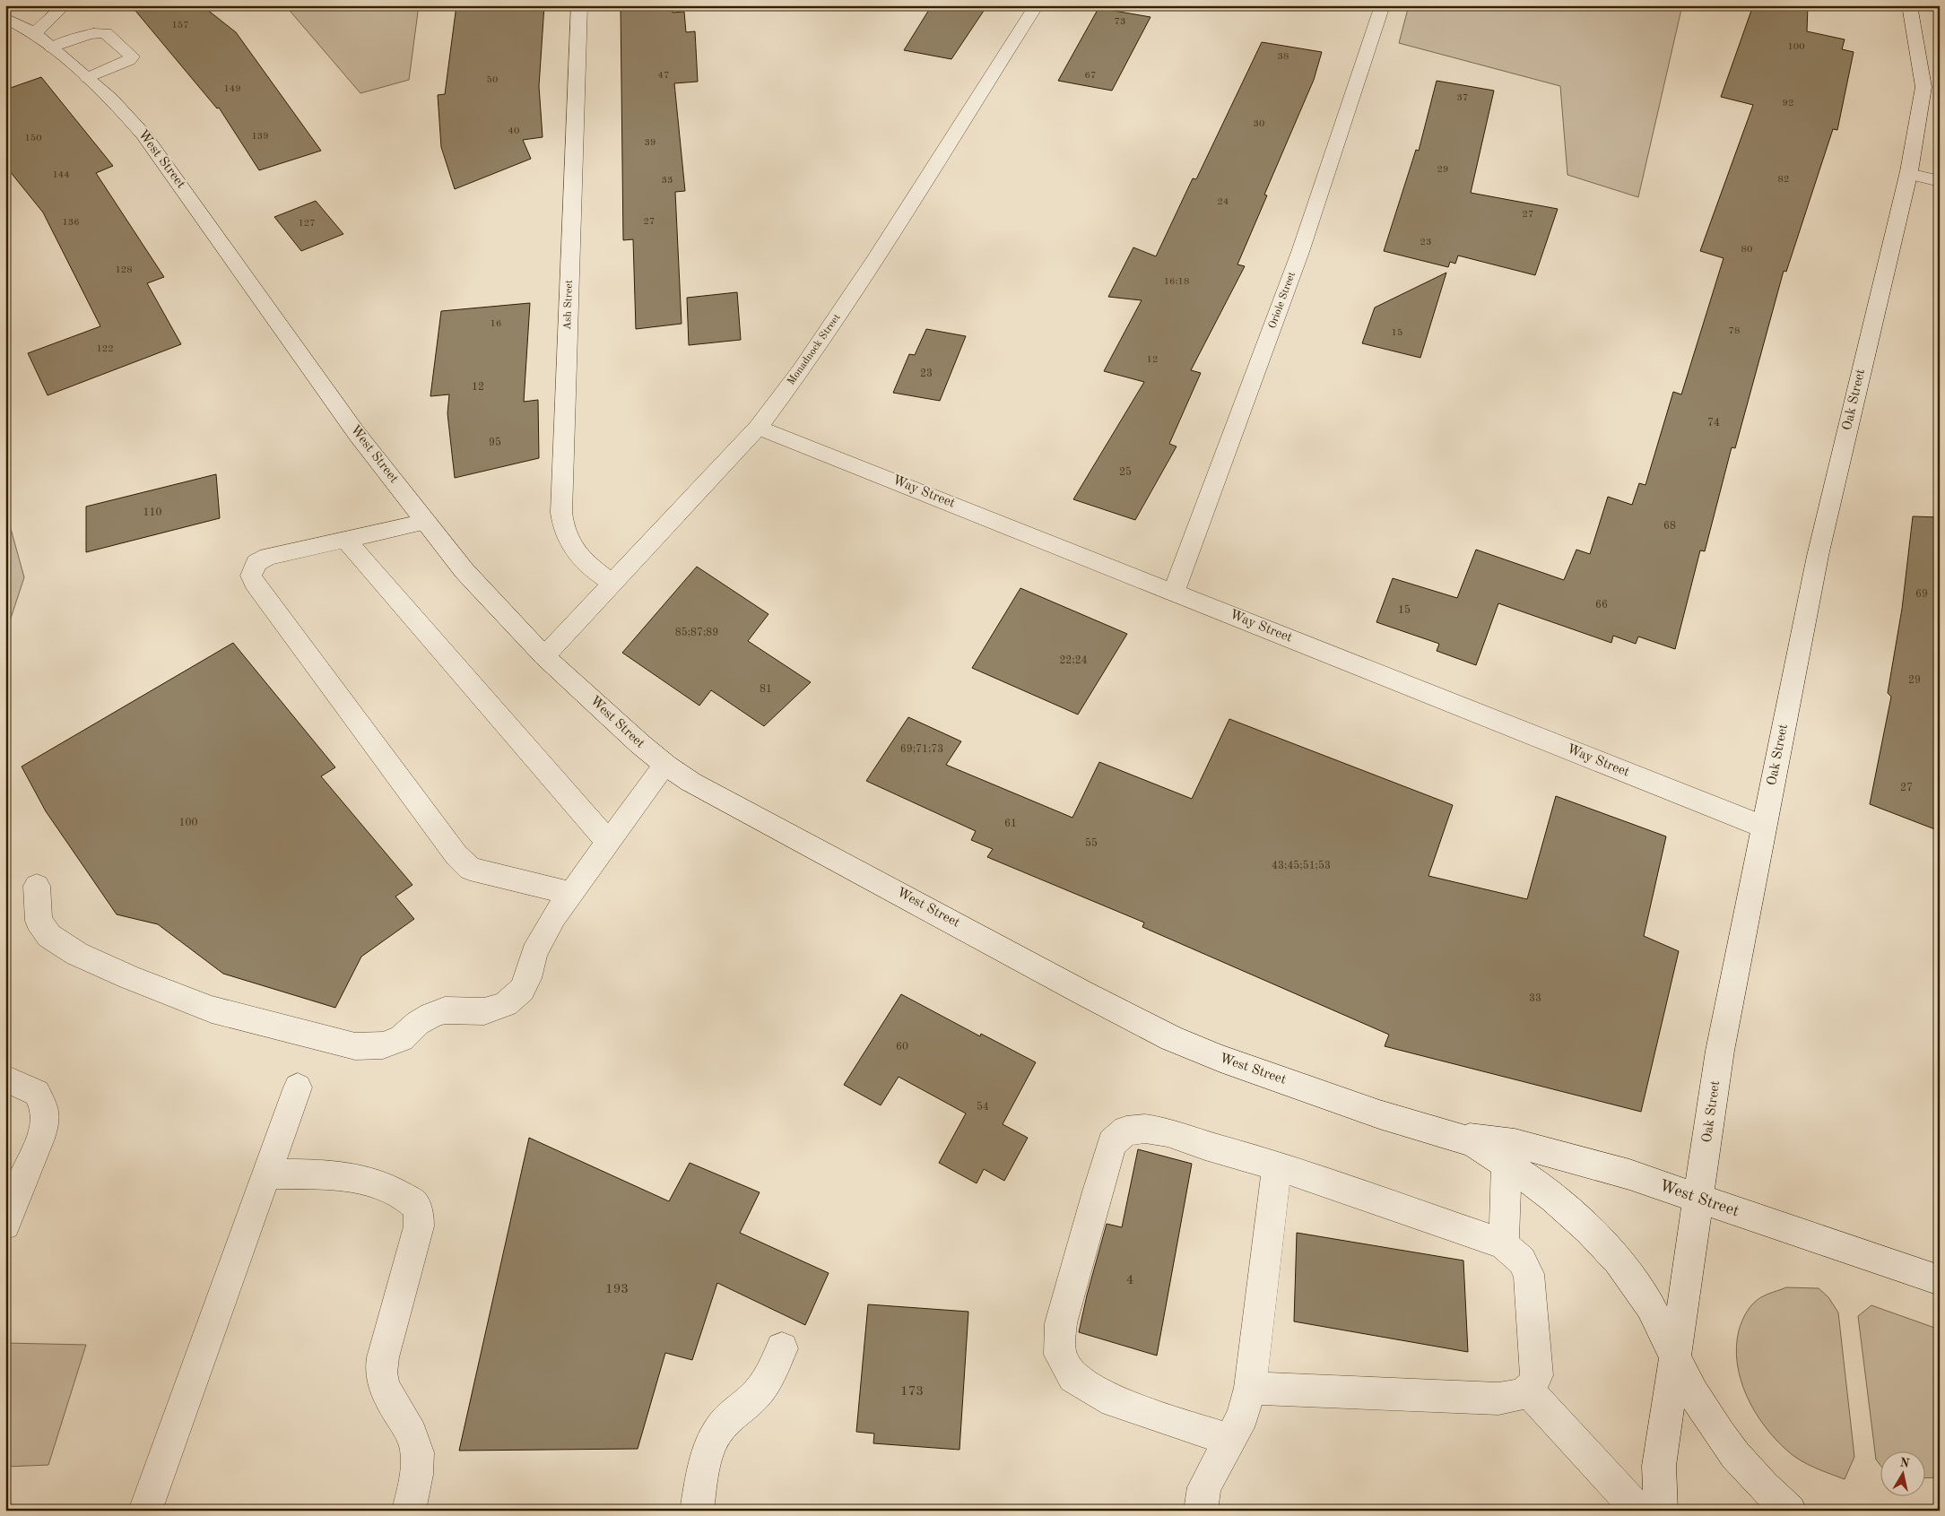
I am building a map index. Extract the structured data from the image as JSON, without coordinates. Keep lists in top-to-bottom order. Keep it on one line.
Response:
{"streets":{"street":["West Street","Oriole Street","Ash Street","Monadnock Street","Oak Street","Way Street"]},"crossings":[["West Street","Monadnock Street"],["West Street","Oak Street"],["Oriole Street","Way Street"],["Ash Street","Monadnock Street"],["Monadnock Street","Way Street"],["Oak Street","Way Street"]],"house_numbers":["73","157","100","38","47","67","50","149","37","92","30","40","139","150","39","29","144","82","33","24","27","27","136","127","23","80","128","16;18","16","78","15","122","12","23","12","74","95","25","110","68","69","66","15","85;87;89","22;24","29","81","69;71;73","27","100","61","55","43;45;51;53","33","60","54","4","193","173"],"north":"top"}
